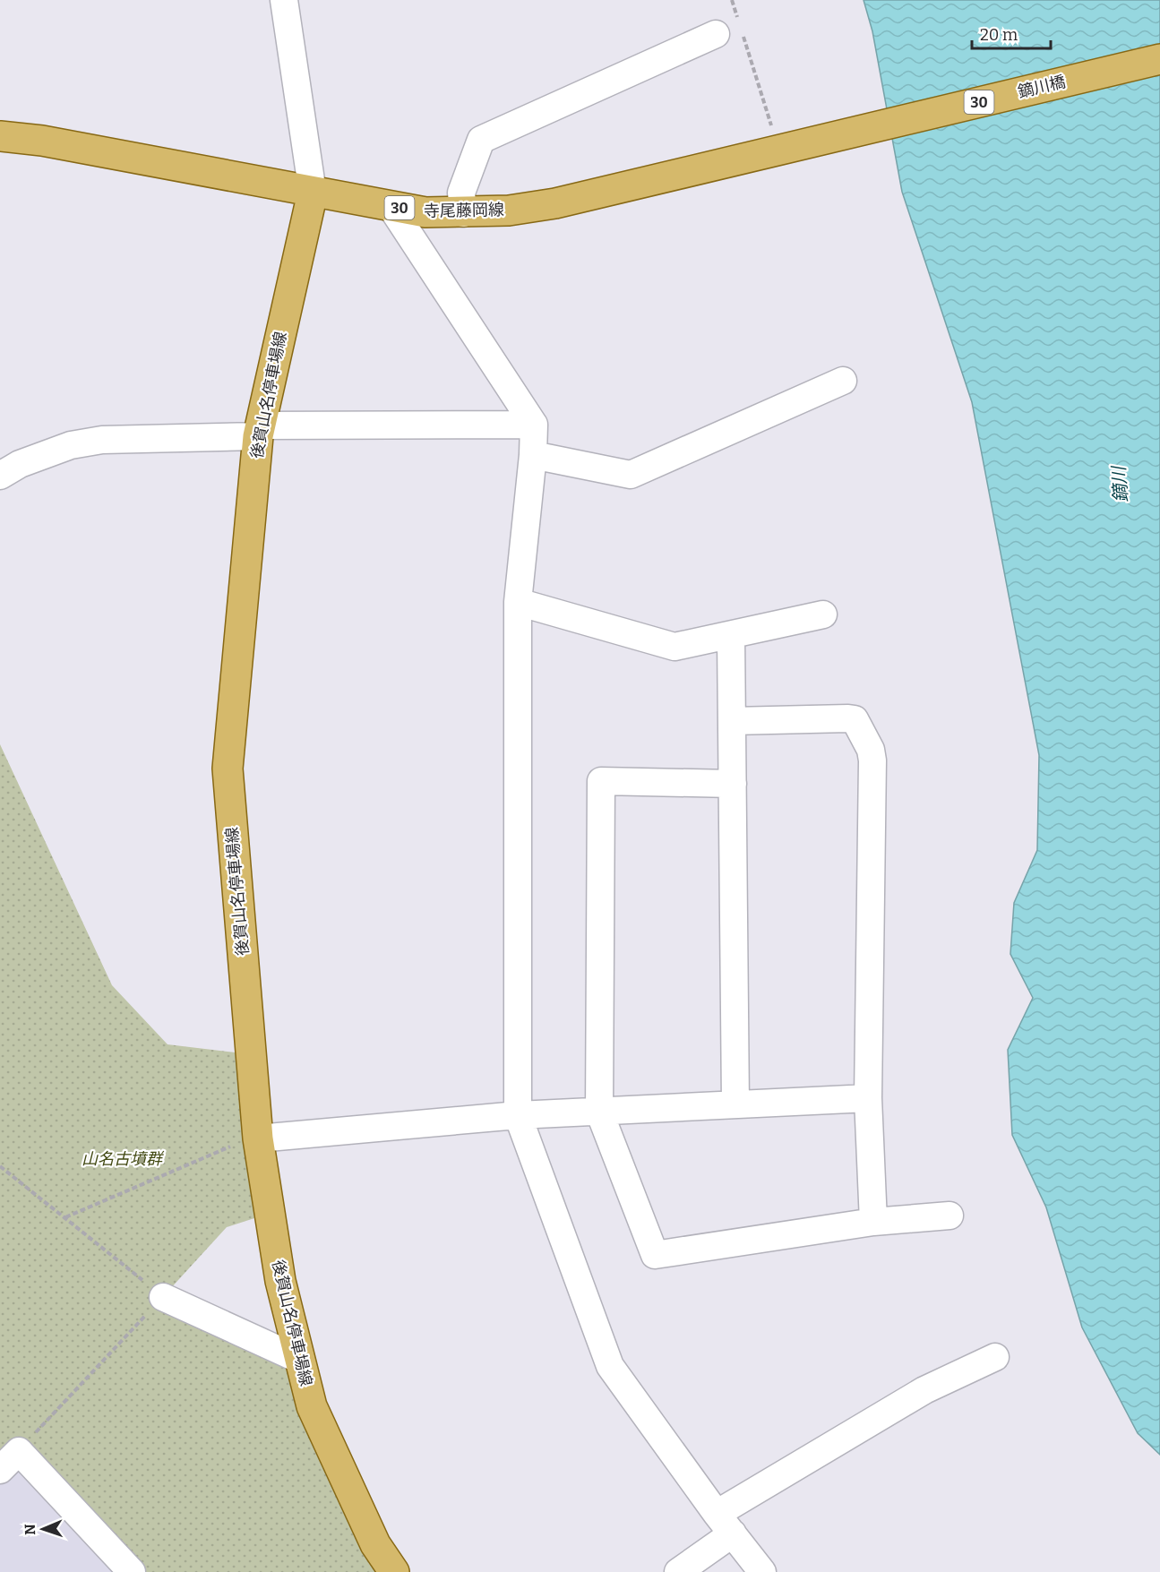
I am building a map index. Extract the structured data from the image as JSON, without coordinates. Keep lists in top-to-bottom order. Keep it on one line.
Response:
{"streets":{"main road":["鏑川橋","30","寺尾藤岡線","後賀山名停車場線"]},"crossings":[["鏑川橋","寺尾藤岡線"],["寺尾藤岡線","後賀山名停車場線"]],"water":["鏑川"],"parks":["山名古墳群"],"scale_bar":"20 m","north":"left"}
